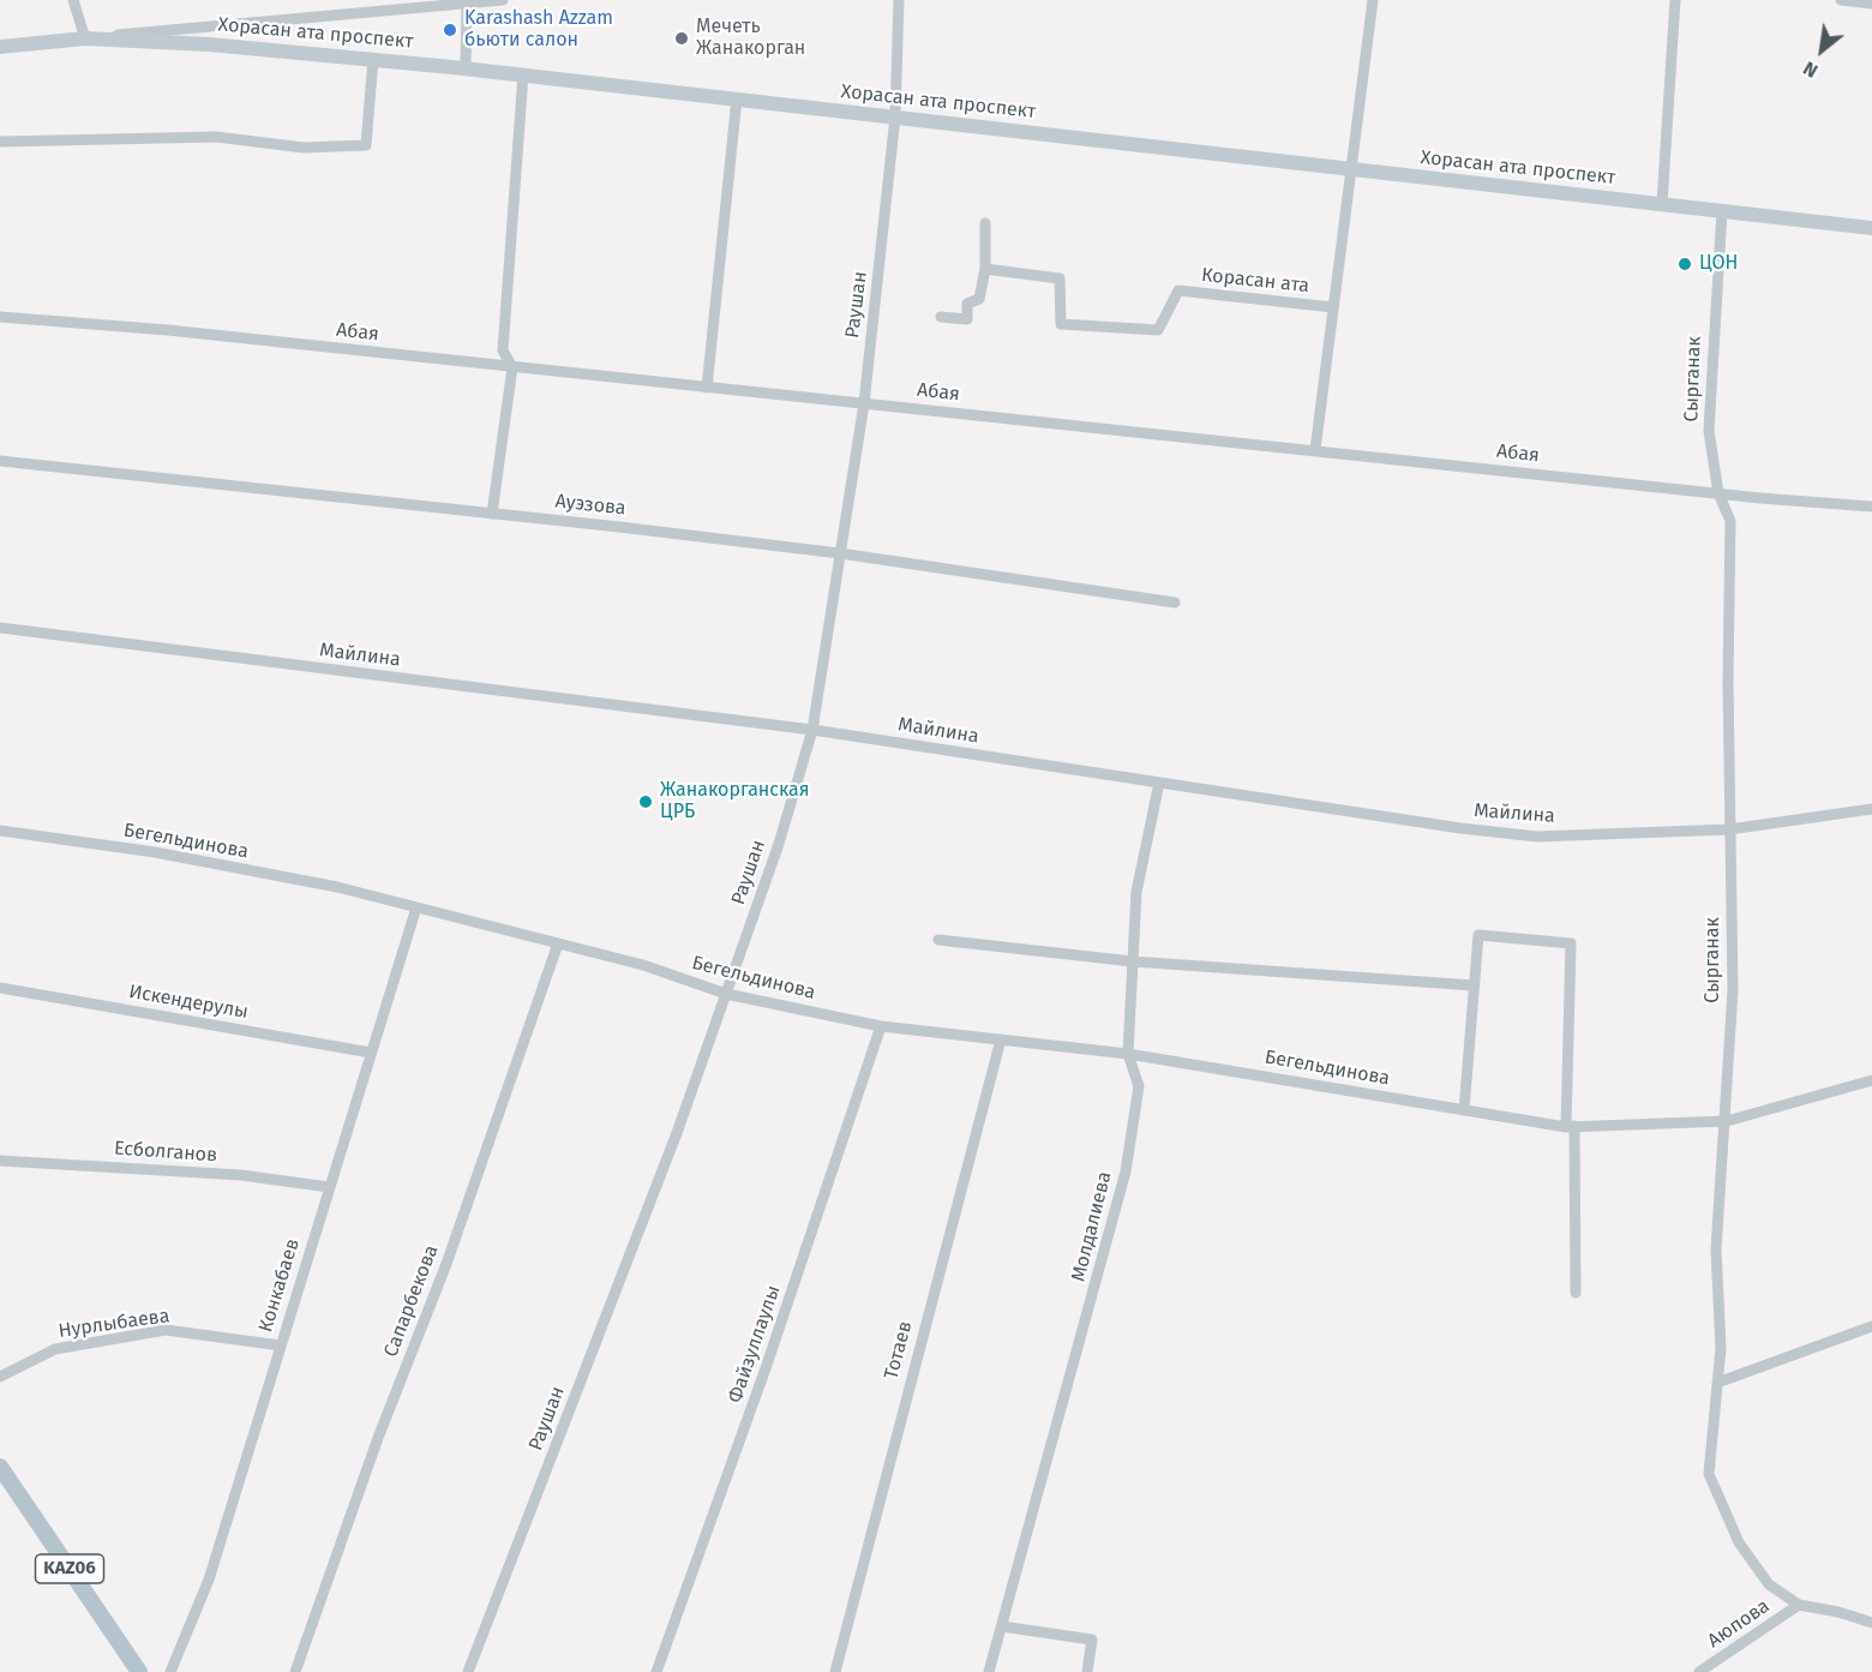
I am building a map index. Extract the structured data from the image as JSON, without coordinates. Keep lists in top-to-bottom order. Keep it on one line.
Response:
{"streets":{"main road":["Хорасан ата проспект","KAZ06"],"street":["Корасан ата","Раушан","Абая","Сырганак","Ауэзова","Майлина","Бегельдинова","Искендерулы","Есболганов","Молдалиева","Конкабаев","Сапарбекова","Нурлыбаева","Файзуллаулы","Тотаев","Аюпова"]},"crossings":[["Хорасан ата проспект","Раушан"],["Хорасан ата проспект","Сырганак"],["Раушан","Абая"],["Раушан","Ауэзова"],["Раушан","Майлина"],["Раушан","Бегельдинова"],["Абая","Сырганак"],["Сырганак","Майлина"],["Сырганак","Бегельдинова"],["Сырганак","Аюпова"],["Майлина","Молдалиева"],["Бегельдинова","Молдалиева"],["Бегельдинова","Конкабаев"],["Бегельдинова","Сапарбекова"],["Бегельдинова","Файзуллаулы"],["Бегельдинова","Тотаев"],["Искендерулы","Конкабаев"],["Есболганов","Конкабаев"],["Конкабаев","Нурлыбаева"]],"places":["Karashash Azzam бьюти салон","Мечеть Жанакорган","ЦОН","Жанакорганская ЦРБ"],"north":"bottom left"}
